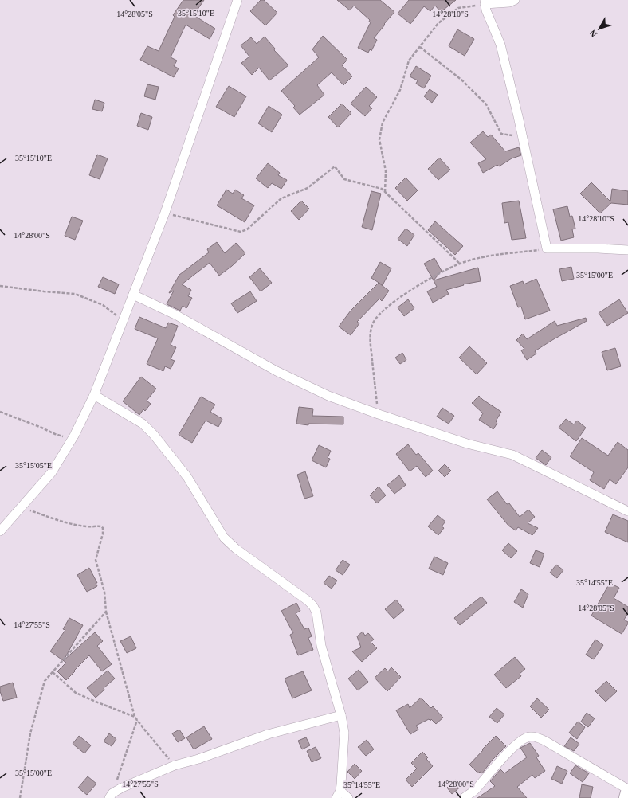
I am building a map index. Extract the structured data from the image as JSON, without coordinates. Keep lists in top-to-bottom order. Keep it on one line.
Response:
{"north":"bottom left","coordinates":["35°15'10\"E","14°28'10\"S","14°28'05\"S","14°28'00\"S","35°15'00\"E","35°15'05\"E","35°14'55\"E","14°27'55\"S"]}
